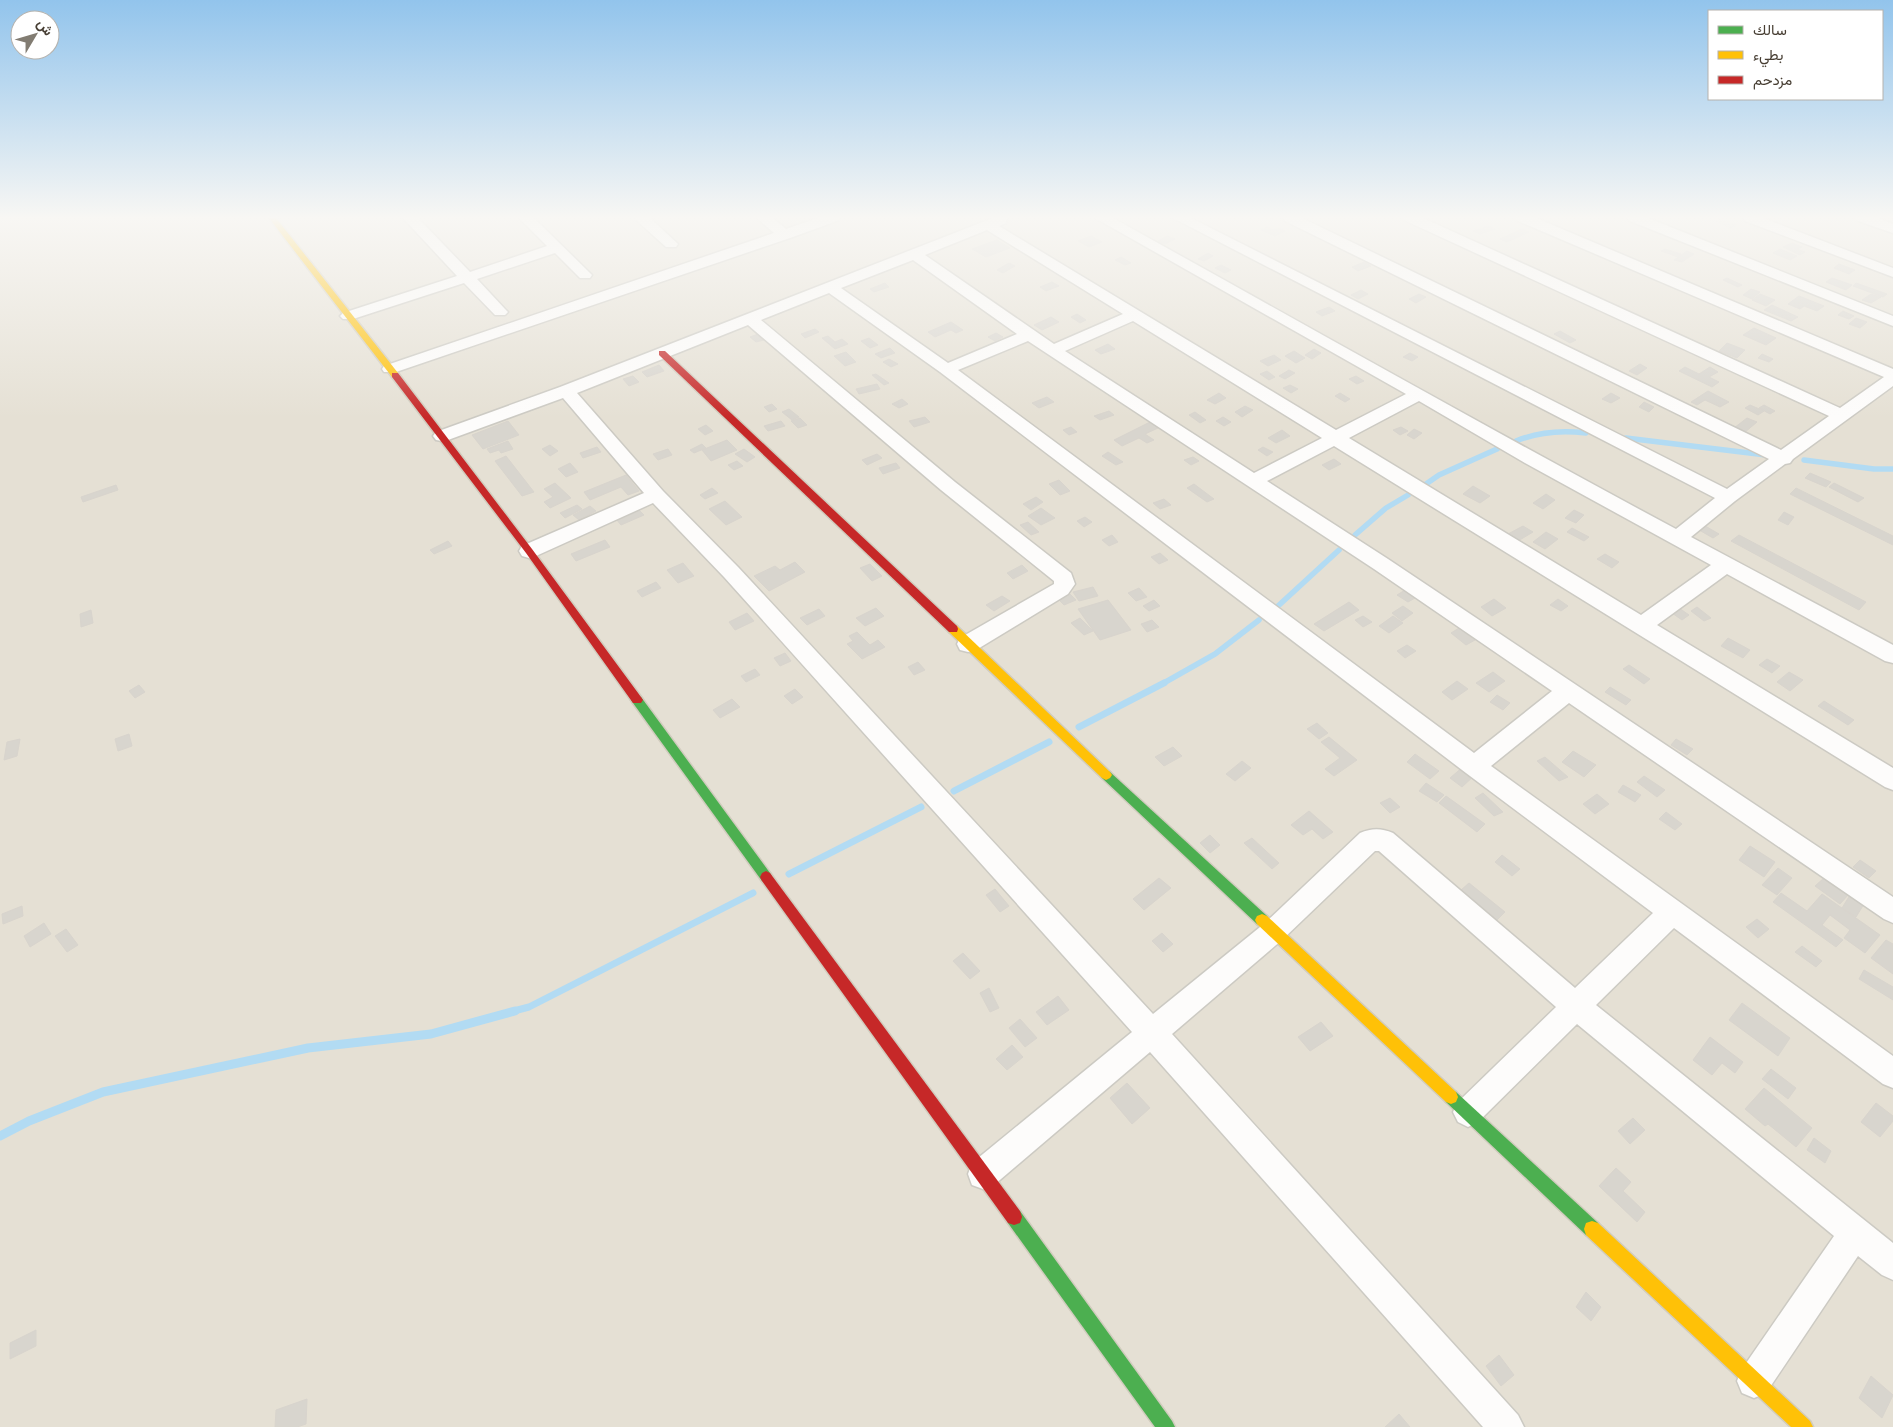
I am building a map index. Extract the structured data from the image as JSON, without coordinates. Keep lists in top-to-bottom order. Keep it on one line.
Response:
{"legend":["سالك","بطيء","مزدحم"],"north":"top right"}
